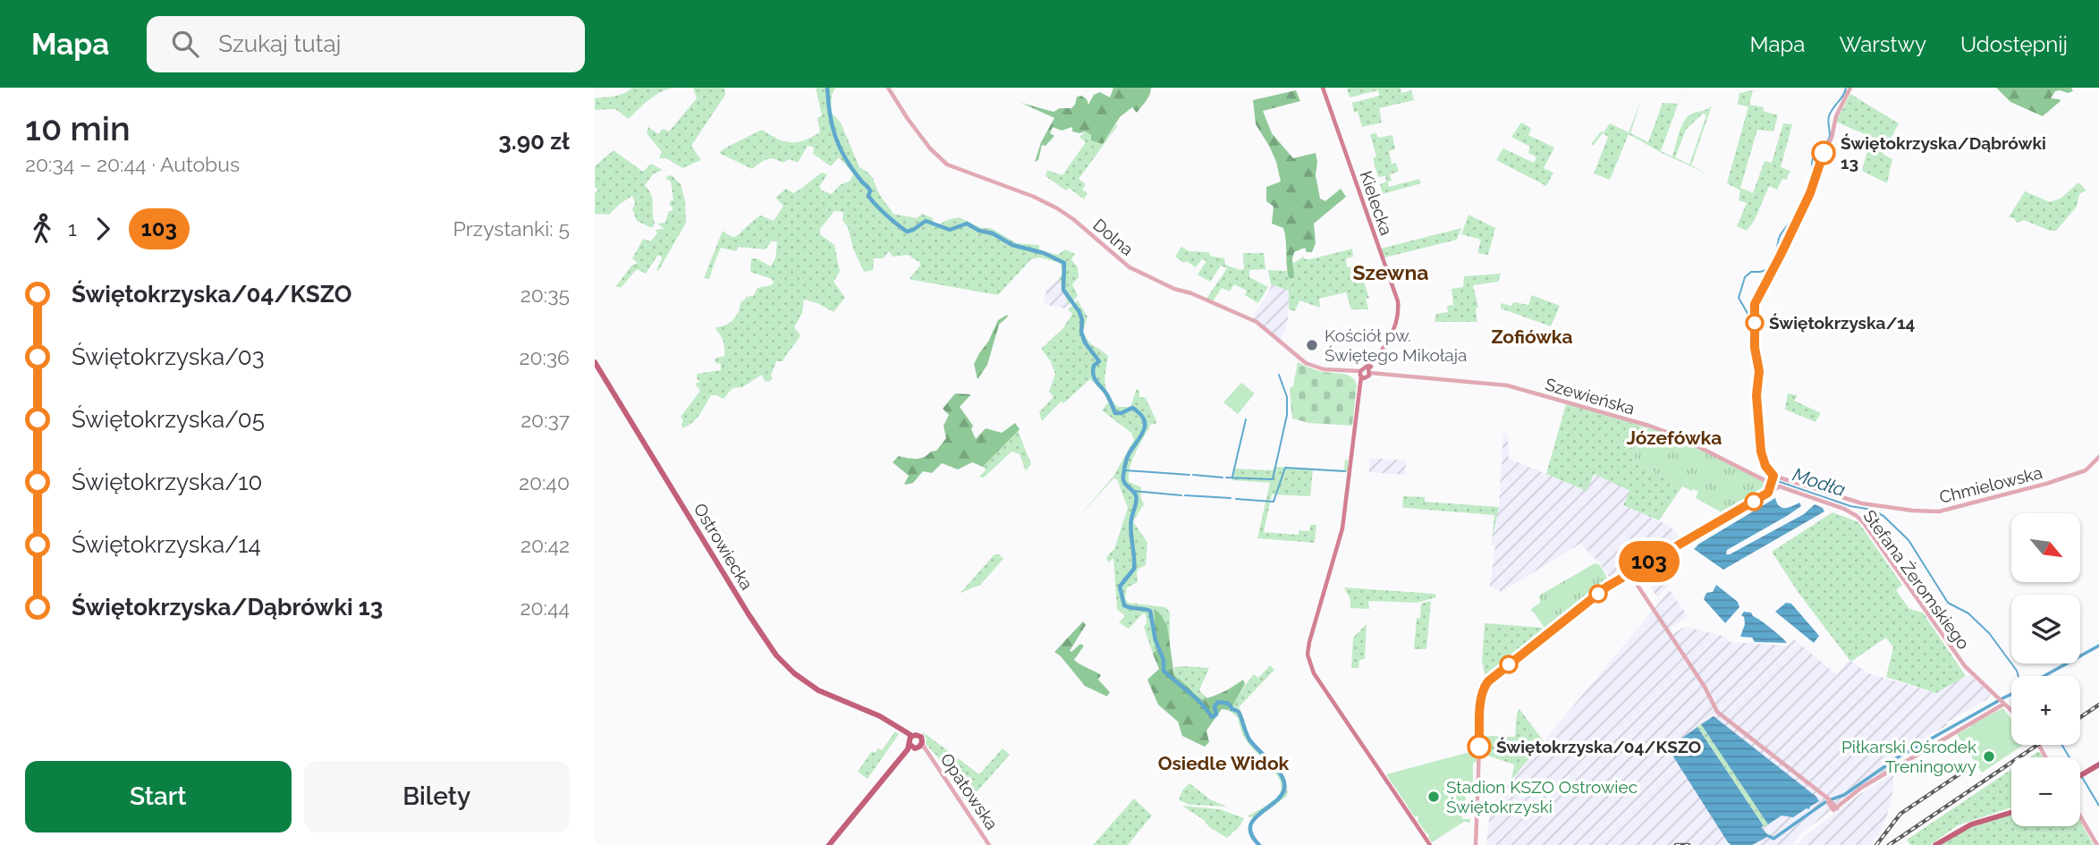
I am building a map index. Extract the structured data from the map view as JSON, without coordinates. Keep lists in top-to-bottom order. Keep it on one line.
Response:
{"streets":{"main road":["Kielecka","Ostrowiecka","Opatowska"],"street":["Dolna","Szewieńska","Chmielowska","Stefana Żeromskiego"]},"crossings":[["Kielecka","Dolna"],["Dolna","Szewieńska"],["Szewieńska","Chmielowska"],["Szewieńska","Stefana Żeromskiego"],["Chmielowska","Stefana Żeromskiego"],["Ostrowiecka","Opatowska"]],"districts":["Szewna","Zofiówka","Józefówka","Osiedle Widok"],"water":["Modła"],"places":["Świętokrzyska/Dąbrówki 13","Świętokrzyska/14","Kościół pw. Świętego Mikołaja","Świętokrzyska/04/KSZO","Piłkarski Ośrodek Treningowy","Stadion KSZO Ostrowiec Świętokrzyski"],"lines":["bus line 103"],"north":"bottom right","page":{"header":"Mapa","search":"Szukaj tutaj","nav":["Mapa","Warstwy","Udostępnij"],"heading":["10 min","20:34 – 20:44 · Autobus","3.90 zł"],"on_map":"103","legs":["1","103","Przystanki: 5"],"list":[{"name":"Świętokrzyska/04/KSZO","value":"20:35"},{"name":"Świętokrzyska/03","value":"20:36"},{"name":"Świętokrzyska/05","value":"20:37"},{"name":"Świętokrzyska/10","value":"20:40"},{"name":"Świętokrzyska/14","value":"20:42"},{"name":"Świętokrzyska/Dąbrówki 13","value":"20:44"}],"map_buttons":["+","−"],"buttons":["Start","Bilety"]}}
